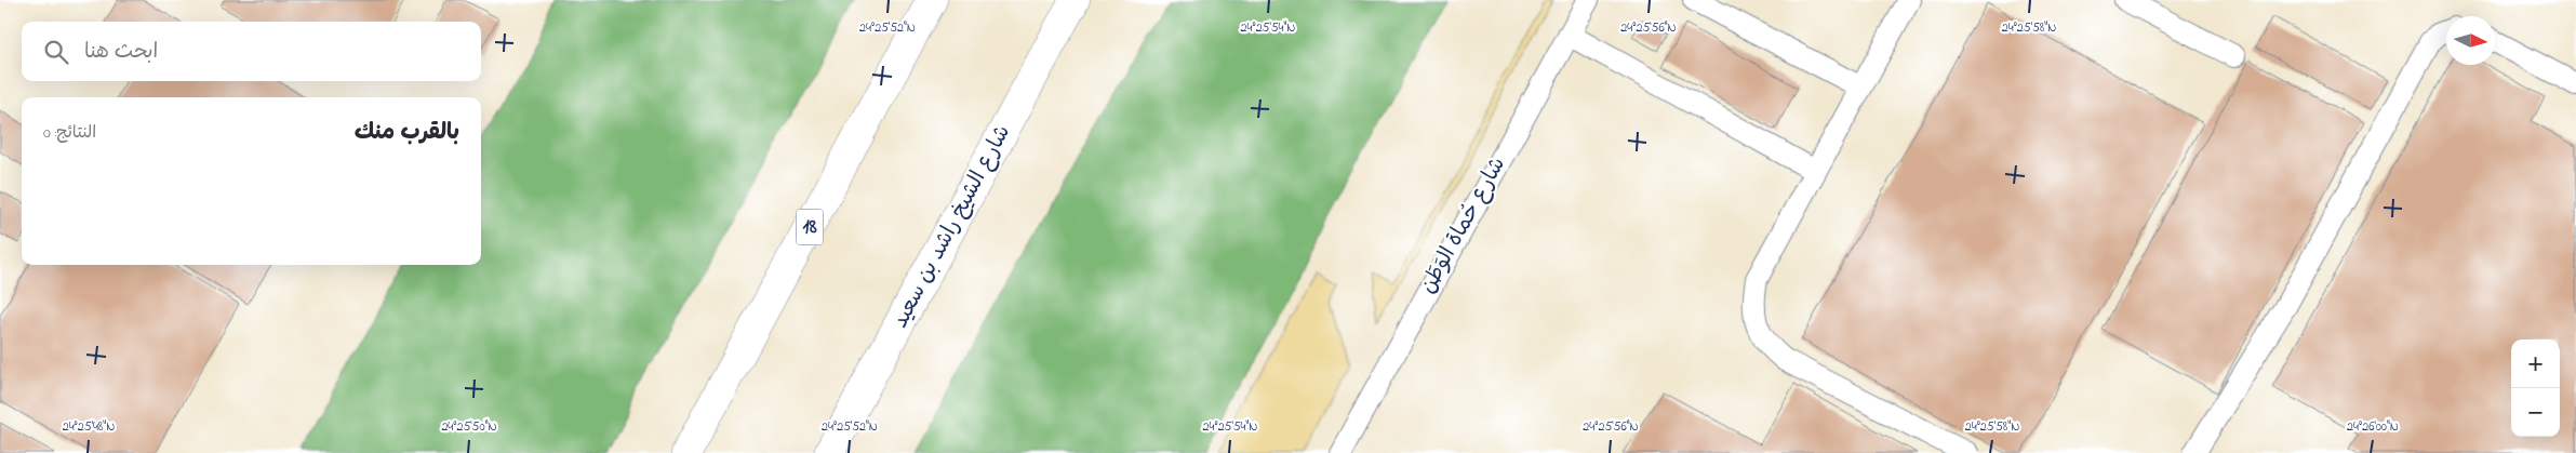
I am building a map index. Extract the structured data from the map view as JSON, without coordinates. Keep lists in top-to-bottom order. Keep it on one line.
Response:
{"streets":{"main road":["18","شارع الشيخ راشد بن سعيد"],"lane":["شارع حُماة الوَطَن"]},"north":"right","page":{"search":"ابحث هنا","heading":["بالقرب منك","النتائج: 0"],"map_buttons":["+","−"]},"coordinates":["24°25'52\"N","24°25'54\"N","24°25'56\"N","24°25'58\"N","24°25'48\"N","24°25'50\"N","24°26'00\"N"]}
